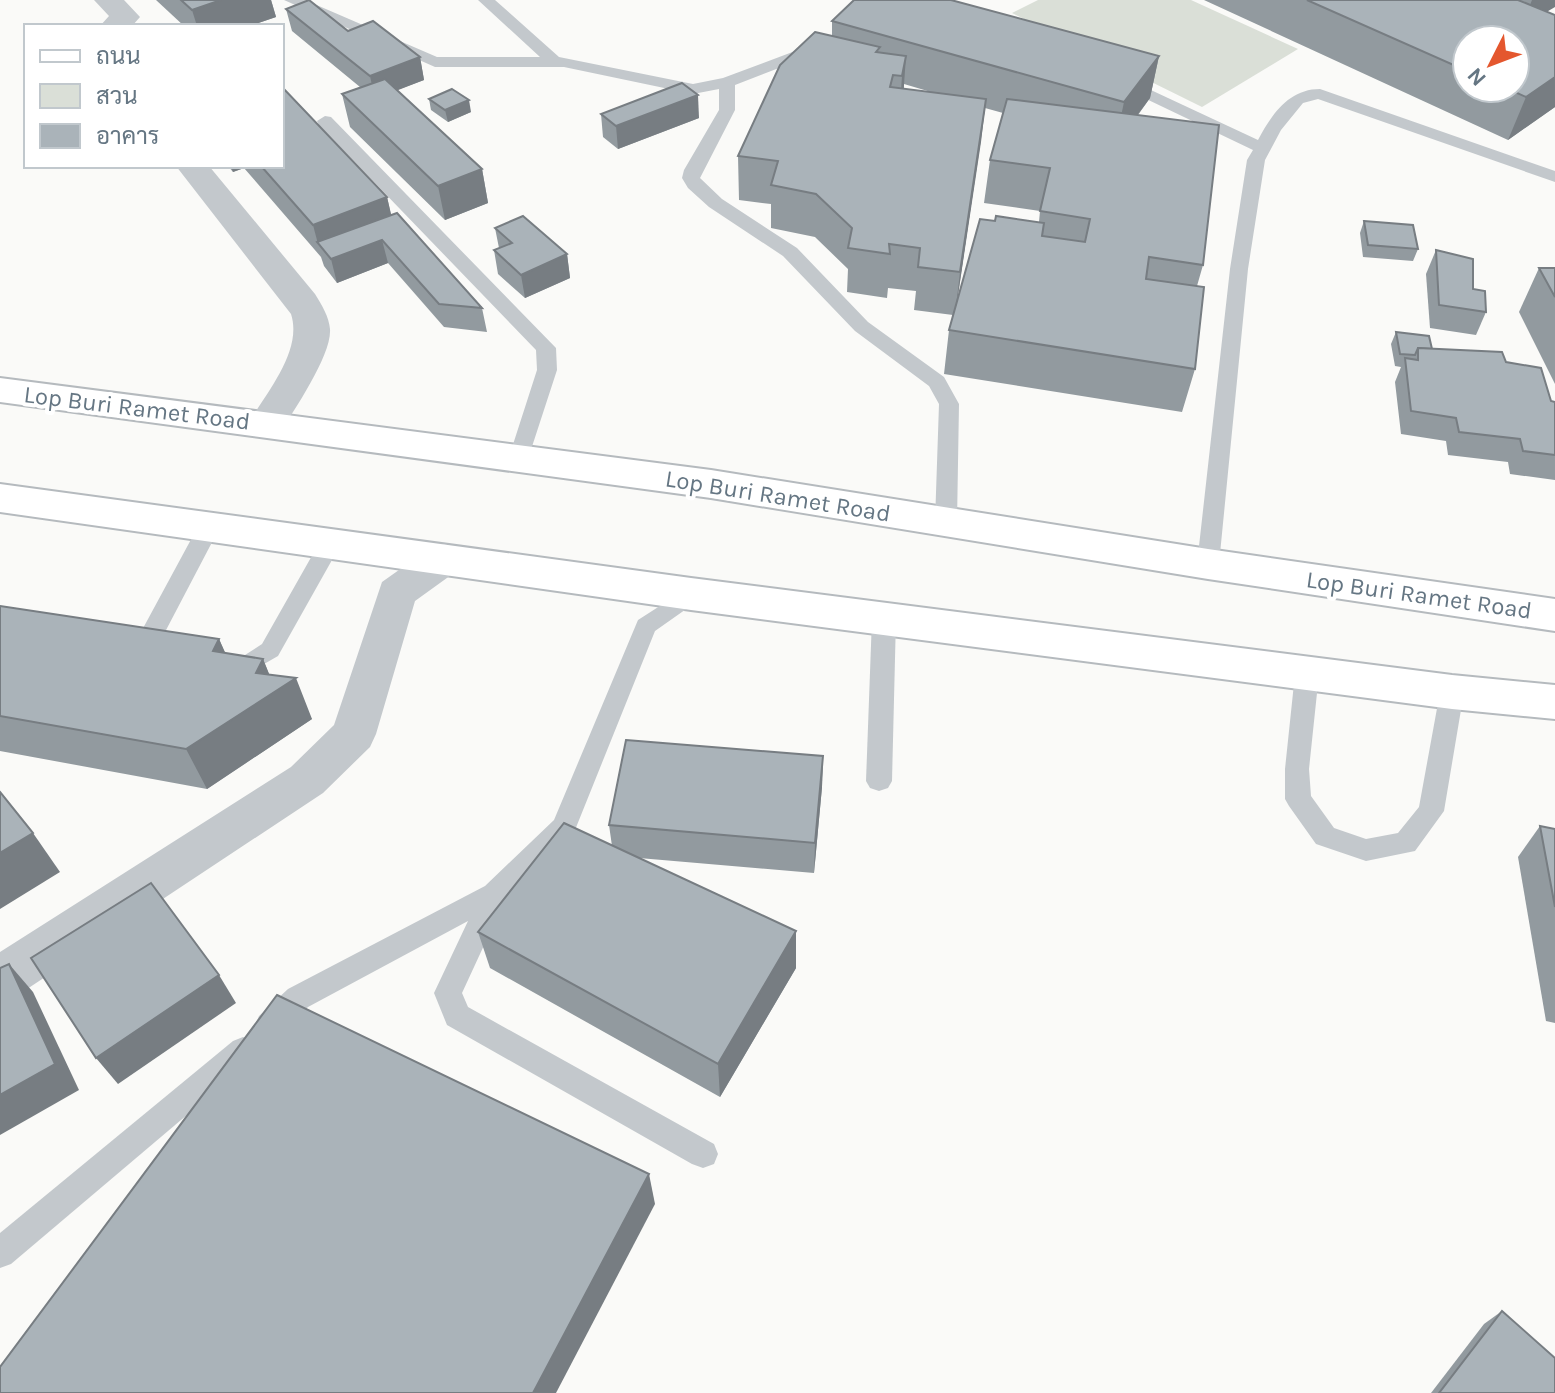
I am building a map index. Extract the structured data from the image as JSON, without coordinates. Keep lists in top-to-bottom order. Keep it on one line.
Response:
{"streets":{"main road":["Lop Buri Ramet Road"]},"legend":["ถนน","สวน","อาคาร"],"north":"bottom left"}
